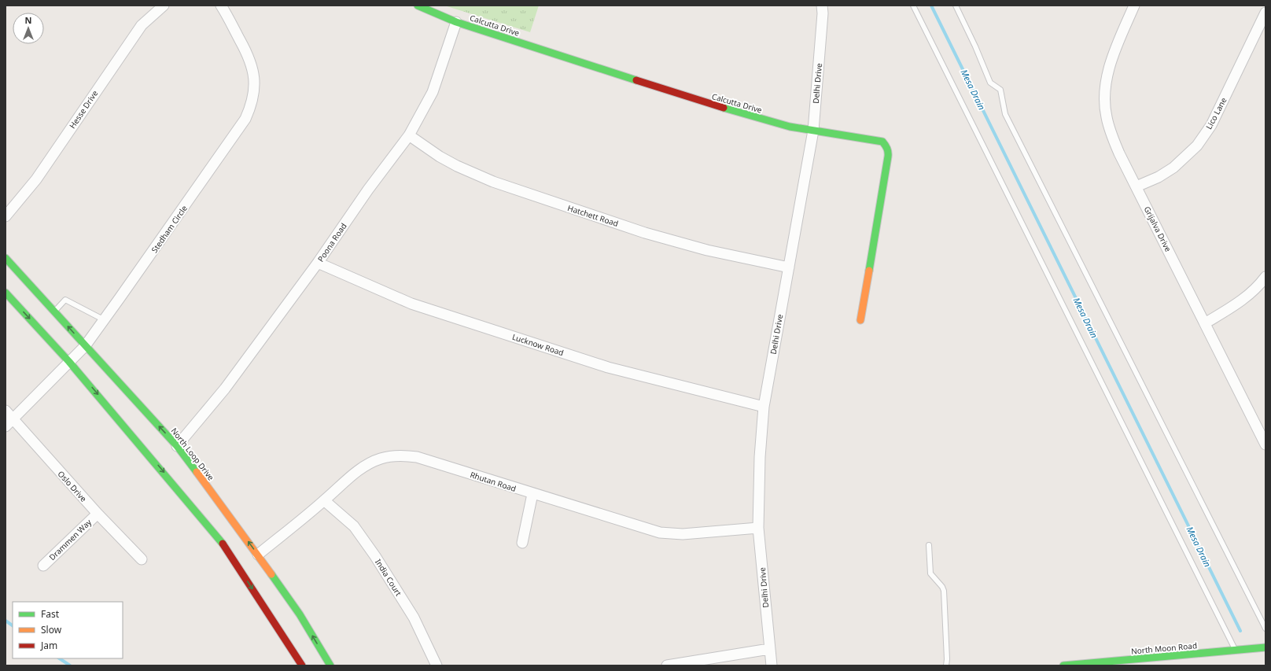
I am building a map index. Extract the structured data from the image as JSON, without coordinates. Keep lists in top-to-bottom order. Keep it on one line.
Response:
{"streets":{"main road":["Calcutta Drive","North Loop Drive","North Moon Road"],"street":["Delhi Drive","Hesse Drive","Lico Lane","Hatchett Road","Stedham Circle","Grijalva Drive","Poona Road","Lucknow Road","Rhutan Road","Oslo Drive","Drammen Way","India Court"]},"crossings":[["Calcutta Drive","Delhi Drive"],["Calcutta Drive","Poona Road"],["Delhi Drive","Hatchett Road"],["Delhi Drive","Lucknow Road"],["Delhi Drive","Rhutan Road"],["Lico Lane","Grijalva Drive"],["Hatchett Road","Poona Road"],["Stedham Circle","North Loop Drive"],["Stedham Circle","Oslo Drive"],["Poona Road","Lucknow Road"],["Poona Road","North Loop Drive"],["North Loop Drive","Rhutan Road"],["Rhutan Road","India Court"],["Oslo Drive","Drammen Way"]],"water":["Mesa Drain"],"legend":["Fast","Slow","Jam"],"north":"top"}
